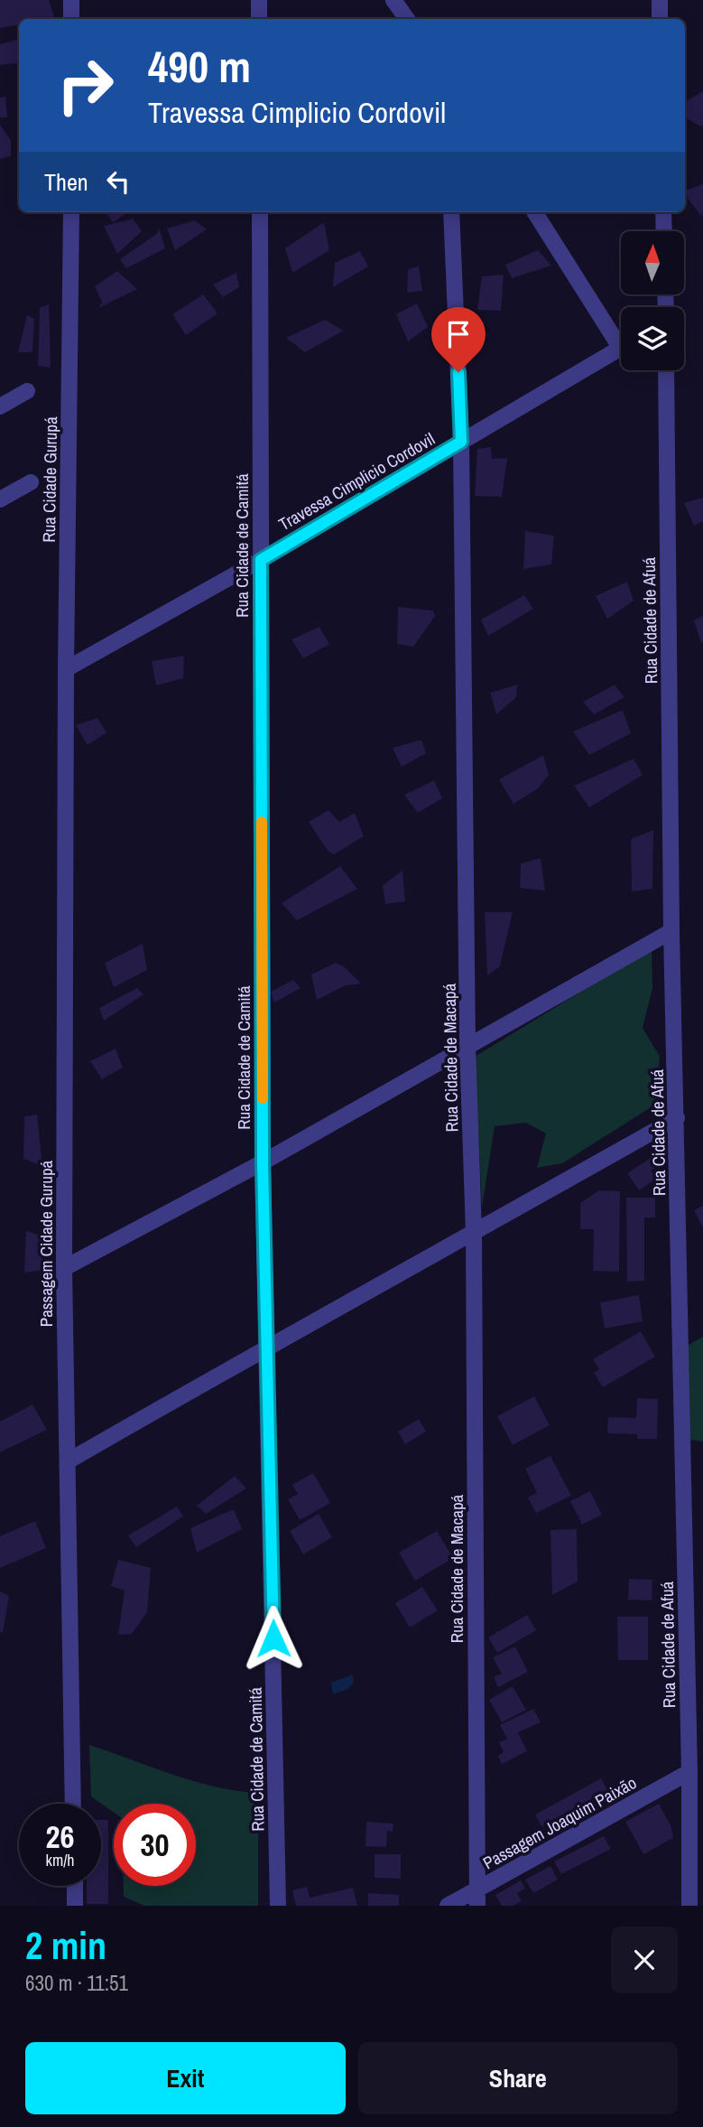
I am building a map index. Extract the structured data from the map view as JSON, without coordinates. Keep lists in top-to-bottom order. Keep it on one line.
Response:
{"streets":{"street":["Rua Cidade Gurupá","Travessa Cimplicio Cordovil","Rua Cidade de Camitá","Rua Cidade de Afuá","Rua Cidade de Macapá","Passagem Cidade Gurupá","Passagem Joaquim Paixão"]},"crossings":[["Rua Cidade Gurupá","Travessa Cimplicio Cordovil"],["Rua Cidade Gurupá","Passagem Cidade Gurupá"],["Travessa Cimplicio Cordovil","Rua Cidade de Camitá"],["Travessa Cimplicio Cordovil","Rua Cidade de Macapá"],["Travessa Cimplicio Cordovil","Passagem Cidade Gurupá"],["Rua Cidade de Afuá","Passagem Joaquim Paixão"],["Rua Cidade de Macapá","Passagem Joaquim Paixão"]],"north":"top","page":{"turn":["490 m","Travessa Cimplicio Cordovil"],"then":"Then","speed":"26 km/h","limit":"30","heading":["2 min","630 m · 11:51"],"buttons":["Exit","Share"]}}
